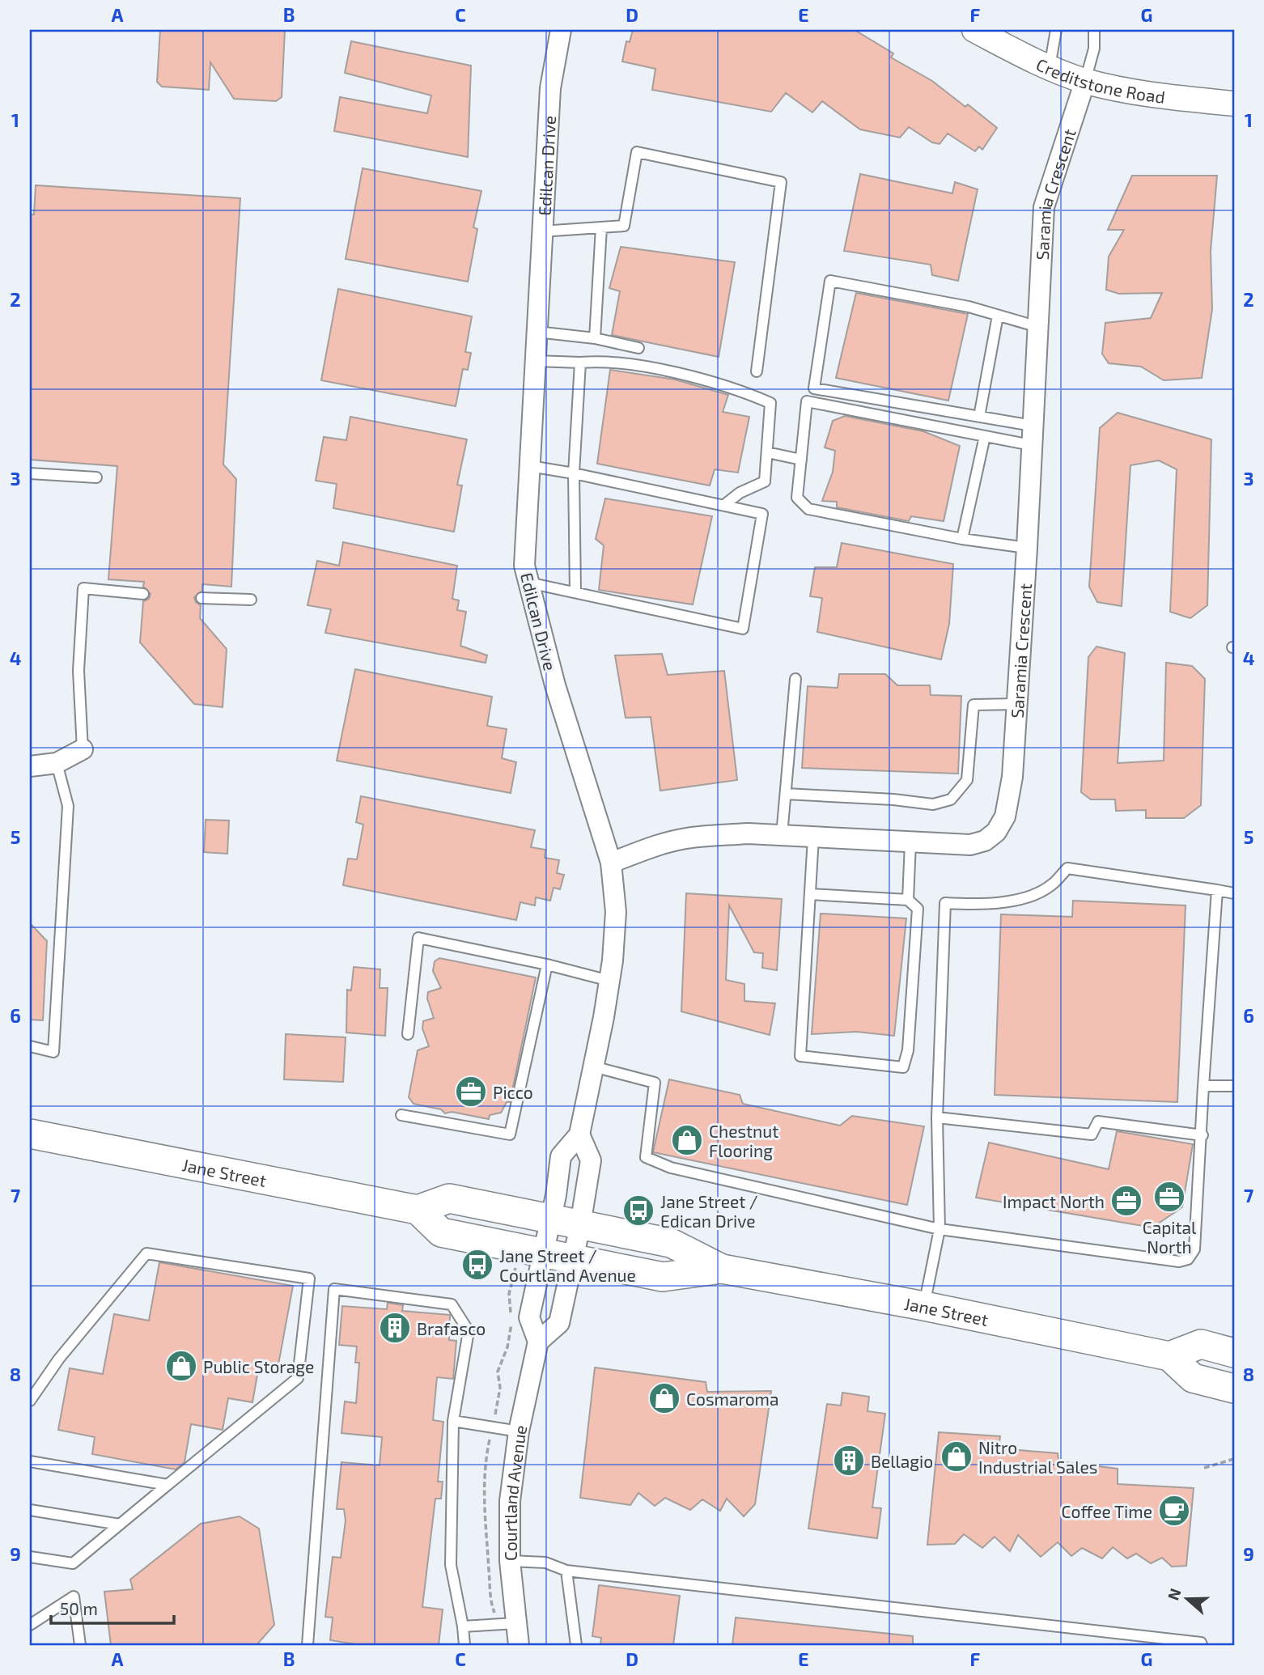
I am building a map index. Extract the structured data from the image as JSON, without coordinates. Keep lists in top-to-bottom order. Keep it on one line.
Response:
{"streets":{"main road":["Jane Street"],"street":["Creditstone Road","Edilcan Drive","Saramia Crescent","Courtland Avenue"]},"crossings":[["Creditstone Road","Saramia Crescent"],["Edilcan Drive","Saramia Crescent"],["Edilcan Drive","Jane Street"]],"places":{"office":["Picco","Capital North","Impact North"],"shop":["Chestnut Flooring","Public Storage","Cosmaroma","Nitro Industrial Sales"],"bus stop":["Jane Street / Edican Drive","Jane Street / Courtland Avenue"],"building":["Brafasco","Bellagio"],"cafe":["Coffee Time"]},"scale_bar":"50 m","north":"left","grid":{"columns":["A","B","C","D","E","F","G"],"rows":["1","2","3","4","5","6","7","8","9"]}}
